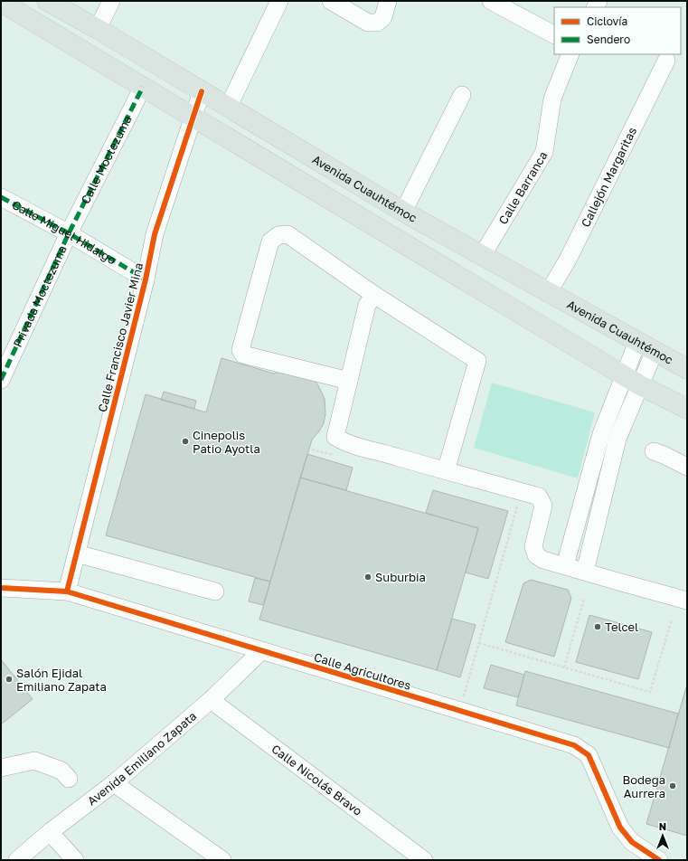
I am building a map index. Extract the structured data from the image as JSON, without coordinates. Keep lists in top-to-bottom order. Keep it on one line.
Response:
{"streets":{"main road":["Avenida Cuauhtémoc"],"street":["Calle Moctezuma","Callejón Margaritas","Calle Barranca","Calle Miguel Hidalgo","Privada Moctezuma","Calle Francisco Javier Mina","Calle Agricultores","Avenida Emiliano Zapata","Calle Nicolás Bravo"]},"crossings":[["Calle Moctezuma","Calle Miguel Hidalgo"],["Calle Moctezuma","Privada Moctezuma"],["Callejón Margaritas","Avenida Cuauhtémoc"],["Calle Barranca","Avenida Cuauhtémoc"],["Avenida Cuauhtémoc","Calle Francisco Javier Mina"],["Calle Miguel Hidalgo","Privada Moctezuma"],["Calle Miguel Hidalgo","Calle Francisco Javier Mina"],["Calle Francisco Javier Mina","Calle Agricultores"],["Calle Agricultores","Avenida Emiliano Zapata"],["Avenida Emiliano Zapata","Calle Nicolás Bravo"]],"places":["Cinepolis Patio Ayotla","Suburbia","Telcel","Salón Ejidal Emiliano Zapata","Bodega Aurrera"],"legend":["Ciclovía","Sendero"],"north":"top"}
